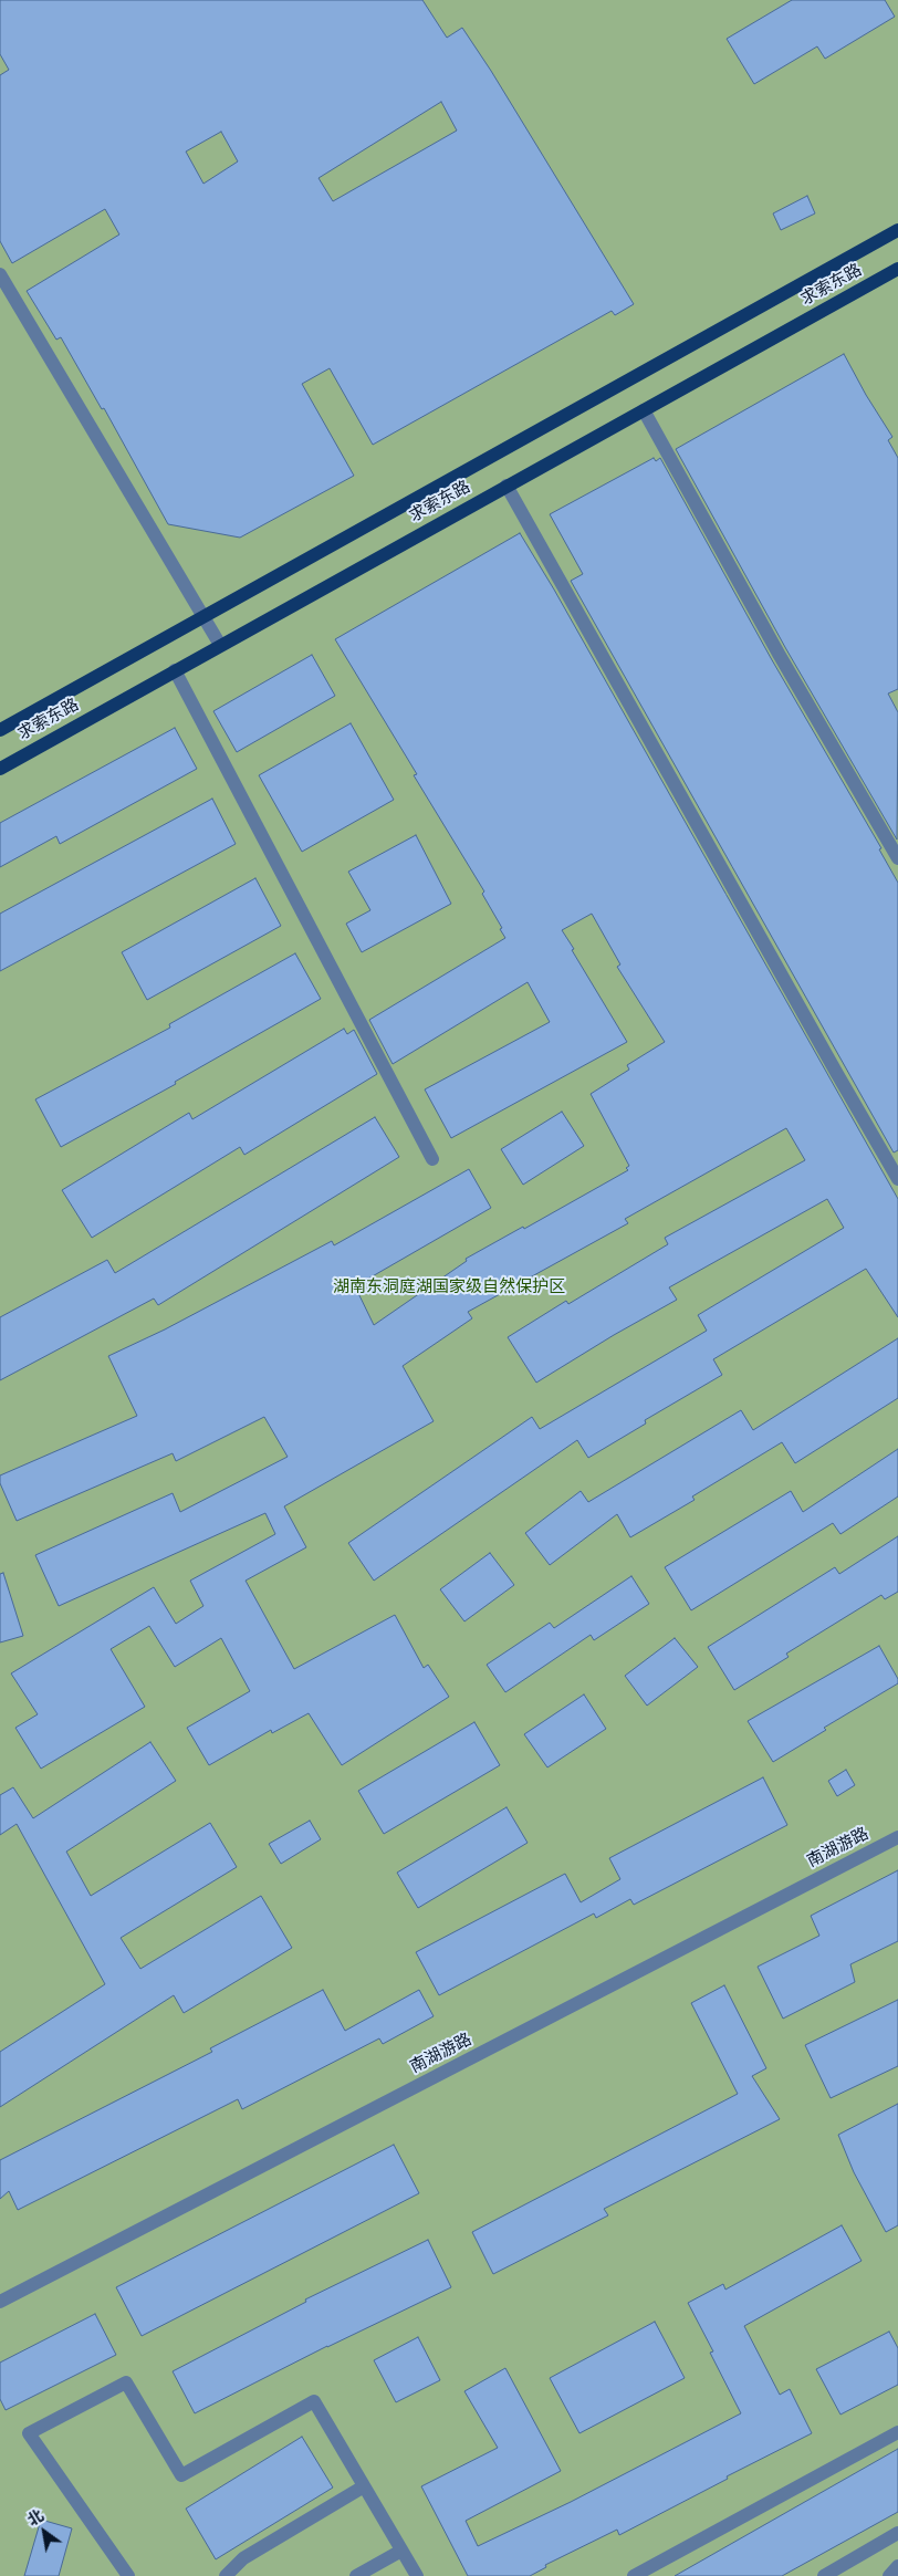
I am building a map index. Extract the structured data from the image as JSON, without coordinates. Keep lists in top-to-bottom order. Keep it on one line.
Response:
{"streets":{"main road":["求索东路"],"street":["南湖游路"]},"parks":["湖南东洞庭湖国家级自然保护区"],"north":"top left"}
